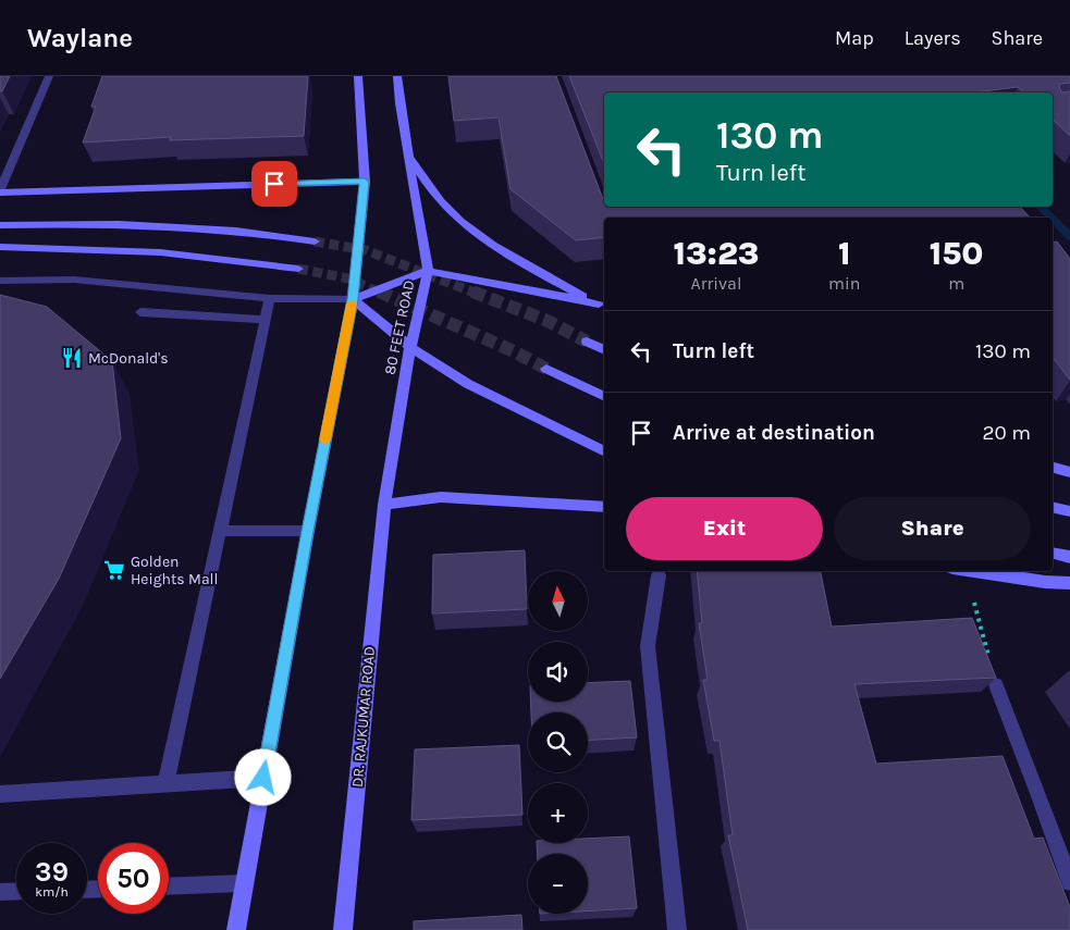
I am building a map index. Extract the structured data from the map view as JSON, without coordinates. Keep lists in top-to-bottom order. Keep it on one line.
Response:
{"streets":{"main road":["80 FEET ROAD","DR. RAJKUMAR ROAD"]},"crossings":[["80 FEET ROAD","DR. RAJKUMAR ROAD"]],"places":{"restaurant":["McDonald's"],"supermarket":["Golden Heights Mall"]},"north":"top","page":{"header":"Waylane","nav":["Map","Layers","Share"],"turn":["130 m","Turn left"],"eta":["13:23","Arrival","1","min","150","m"],"list":[{"name":"Turn left","value":"130 m"},{"name":"Arrive at destination","value":"20 m"}],"buttons":["Exit","Share"],"map_buttons":["+","−"],"speed":"39 km/h","limit":"50"}}
